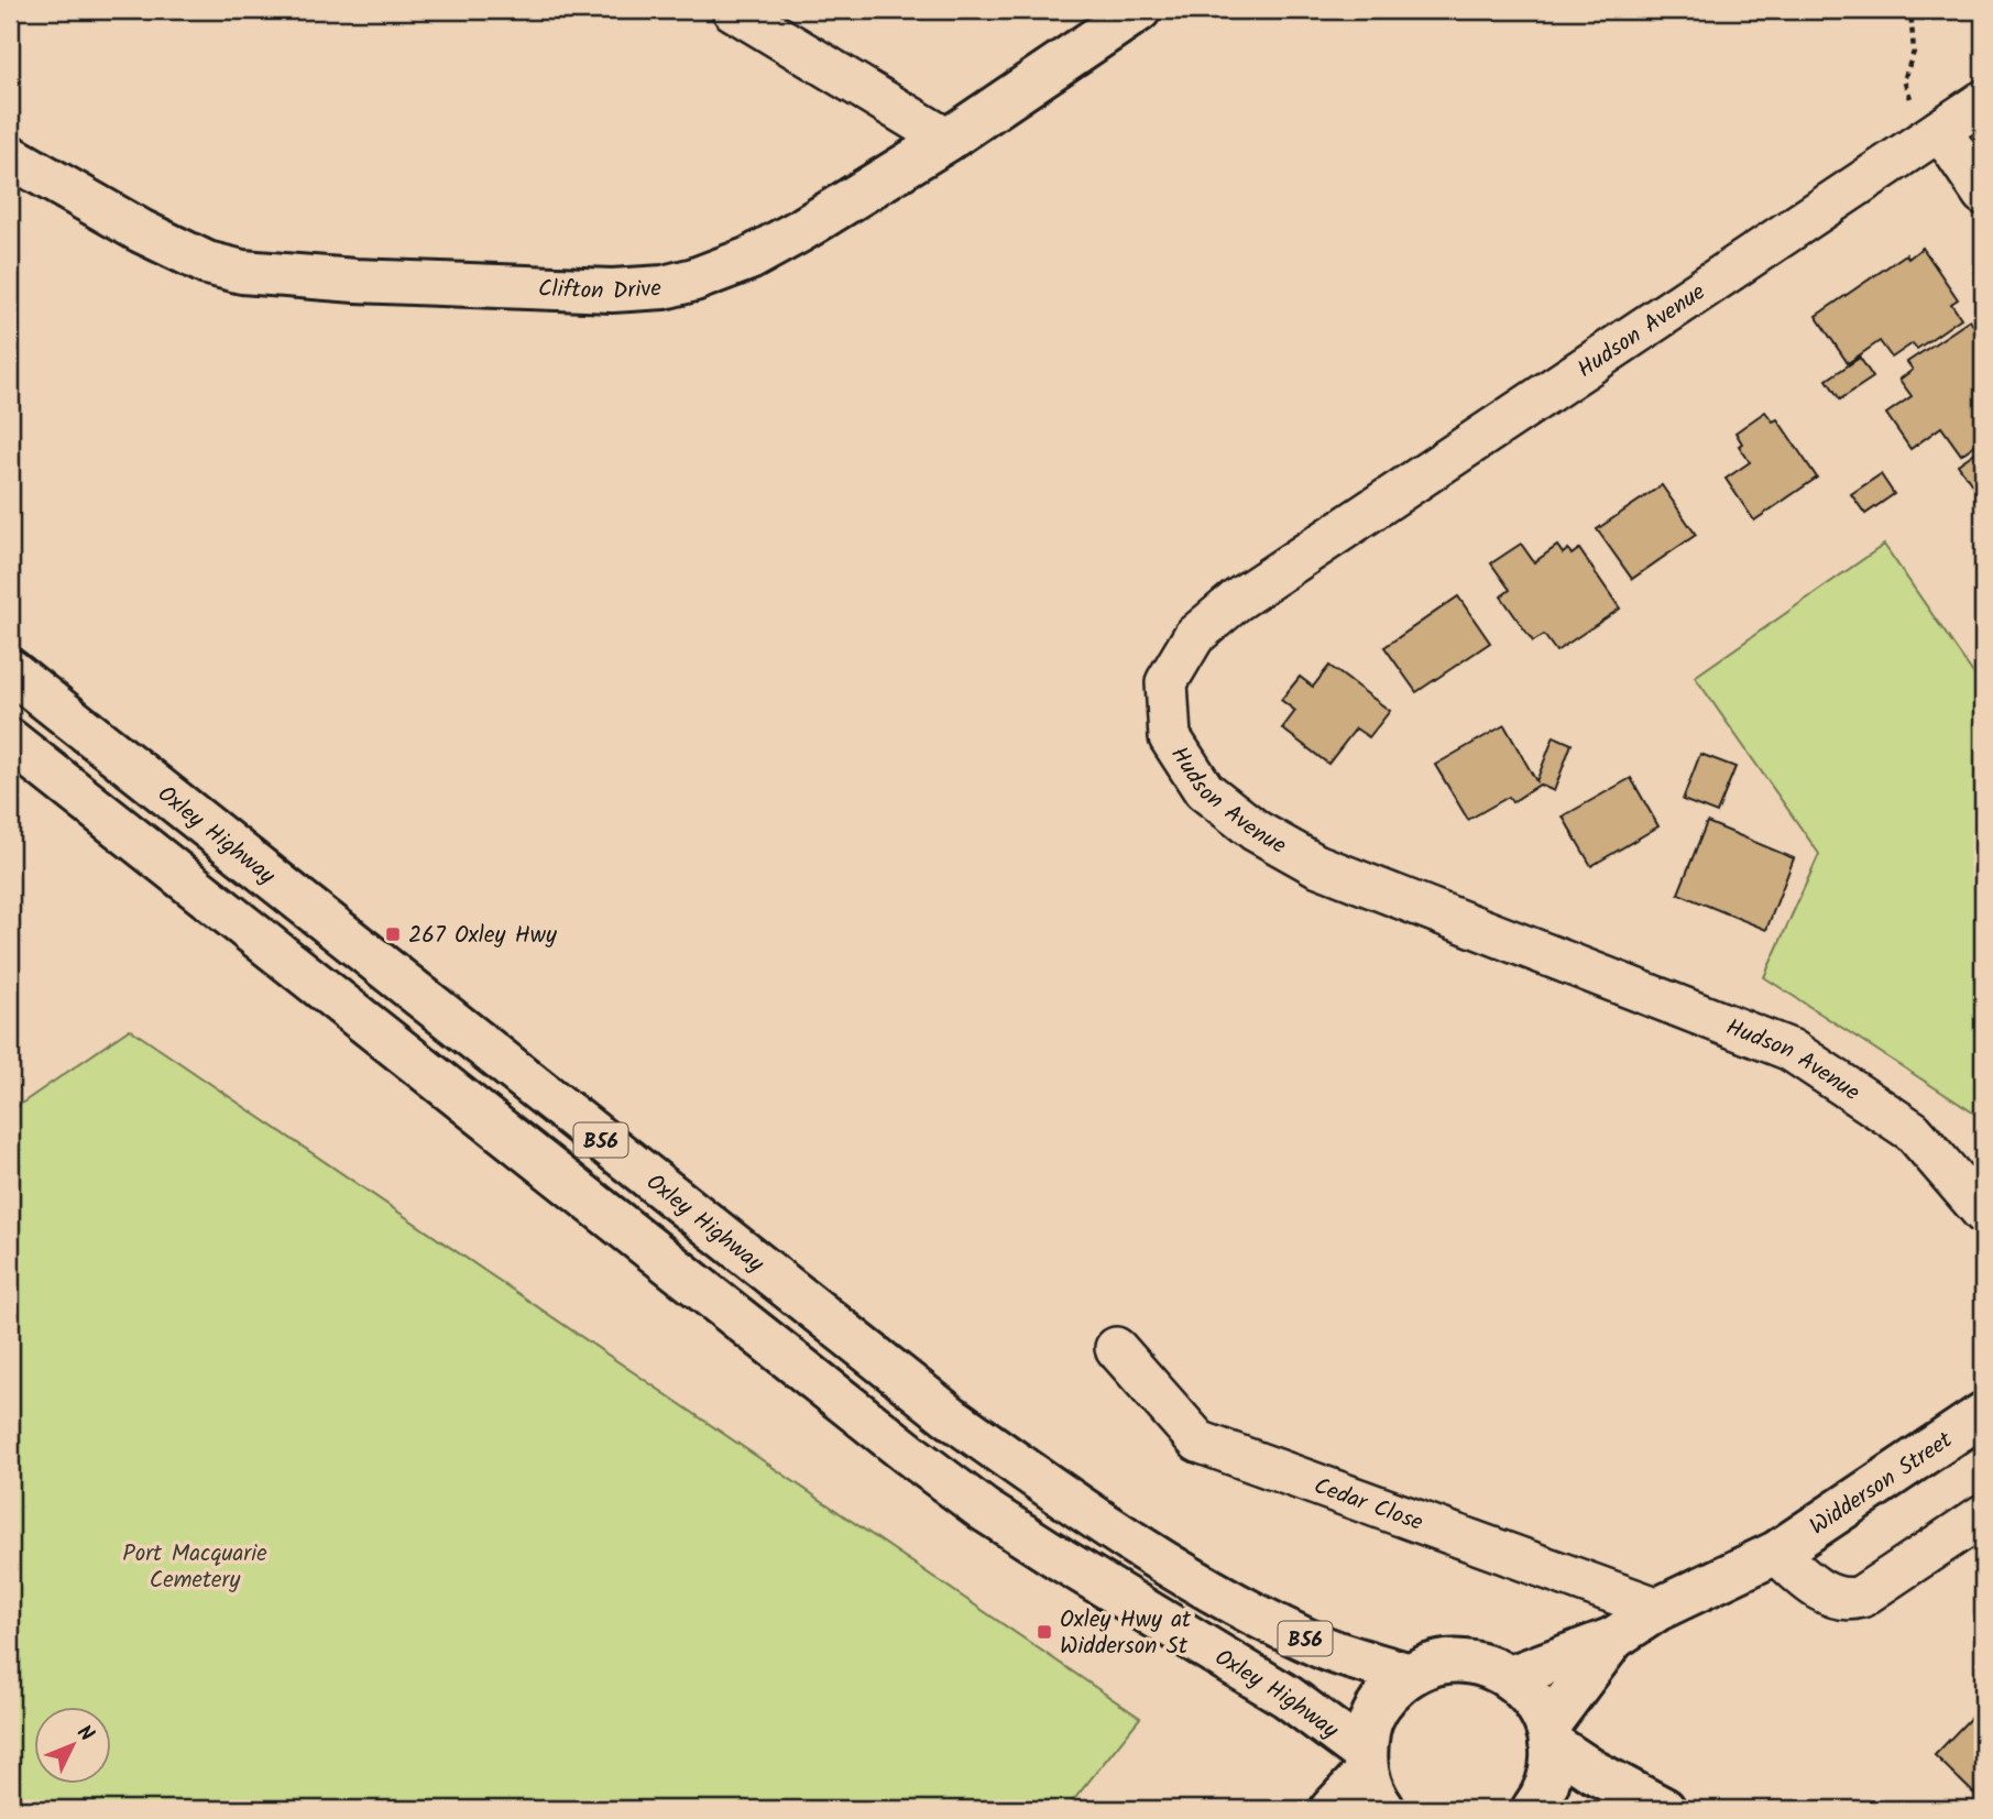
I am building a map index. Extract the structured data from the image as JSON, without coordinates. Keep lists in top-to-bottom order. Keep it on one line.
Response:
{"streets":{"main road":["Clifton Drive","Oxley Highway","B56","Widderson Street"],"street":["Hudson Avenue","Cedar Close"]},"crossings":[["Widderson Street","Cedar Close"]],"parks":["Port Macquarie Cemetery"],"places":{"transit":["267 Oxley Hwy","Oxley Hwy at Widderson St"]},"north":"top right"}
